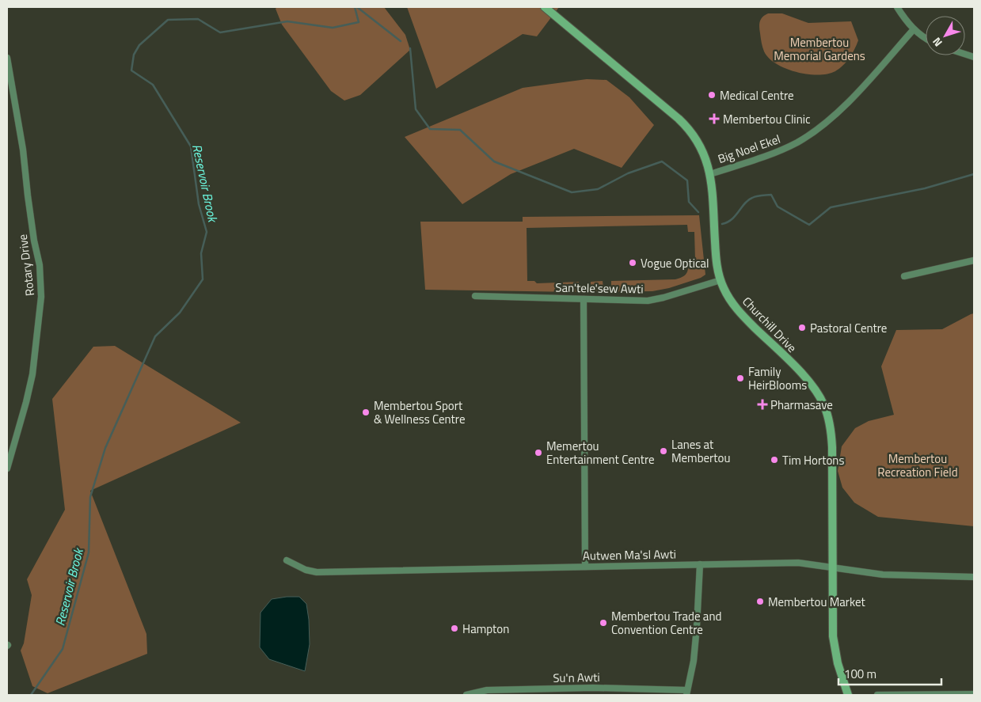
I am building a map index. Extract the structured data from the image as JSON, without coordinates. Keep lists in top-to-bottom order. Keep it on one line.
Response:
{"streets":{"main road":["Churchill Drive"],"street":["Big Noel Ekel","Rotary Drive","San'tele'sew Awti","Autwen Ma'sl Awti","Su'n Awti"]},"crossings":[["Big Noel Ekel","Churchill Drive"],["San'tele'sew Awti","Churchill Drive"],["Churchill Drive","Autwen Ma'sl Awti"]],"water":["Reservoir Brook"],"parks":["Membertou Memorial Gardens","Membertou Recreation Field"],"places":{"other":["Medical Centre","Vogue Optical","Pastoral Centre","Family HeirBlooms","Membertou Sport & Wellness Centre","Lanes at Membertou","Memertou Entertainment Centre","Tim Hortons","Membertou Market","Membertou Trade and Convention Centre","Hampton"],"health":["Membertou Clinic","Pharmasave"]},"scale_bar":"100 m","north":"bottom left"}
